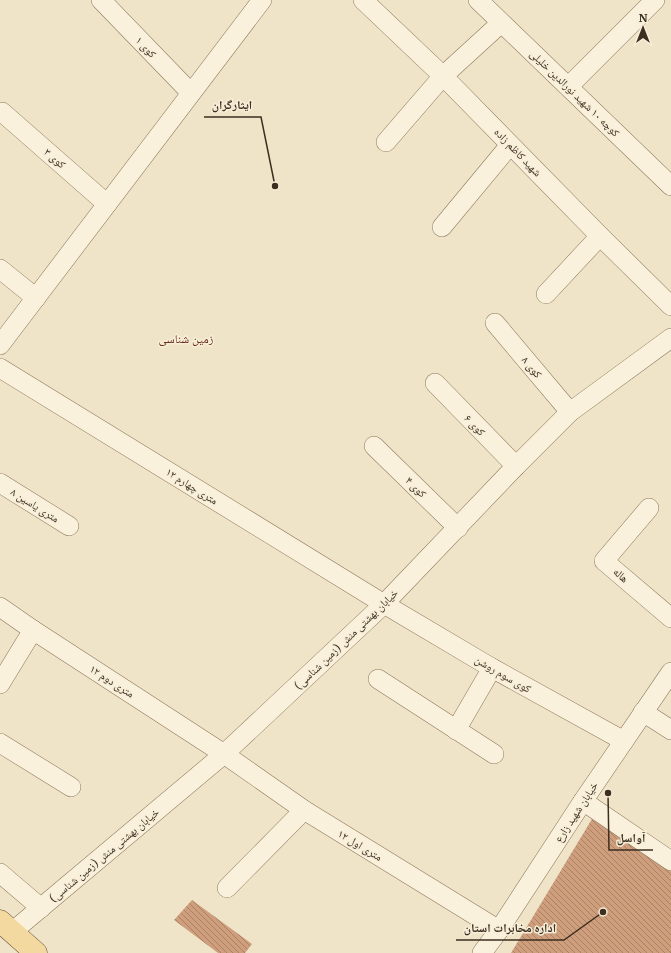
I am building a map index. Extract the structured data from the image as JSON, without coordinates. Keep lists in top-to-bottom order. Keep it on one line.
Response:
{"streets":{"street":["کوی ۱","کوچه ۱۰ شهید نورالدین خلیلی","شهید کاظم زاده","کوی ۳","کوی ۸","کوی ۶","۱۲ متری چهارم","کوی ۴","۸ متری یاسین","هاله","خیابان بهشتی منش (زمین شناسی)","کوی سوم روشن","۱۲ متری دوم","خیابان شهید زارع","۱۲ متری اول"]},"crossings":[["کوی ۸","خیابان بهشتی منش (زمین شناسی)"],["کوی ۶","خیابان بهشتی منش (زمین شناسی)"],["۱۲ متری چهارم","خیابان بهشتی منش (زمین شناسی)"],["۱۲ متری چهارم","کوی سوم روشن"],["کوی ۴","خیابان بهشتی منش (زمین شناسی)"],["خیابان بهشتی منش (زمین شناسی)","کوی سوم روشن"],["خیابان بهشتی منش (زمین شناسی)","۱۲ متری دوم"],["خیابان بهشتی منش (زمین شناسی)","۱۲ متری اول"],["کوی سوم روشن","خیابان شهید زارع"],["۱۲ متری دوم","۱۲ متری اول"],["خیابان شهید زارع","۱۲ متری اول"]],"districts":["زمین شناسی"],"places":["ایثارگران","آواسل","اداره مخابرات استان"],"north":"top"}
